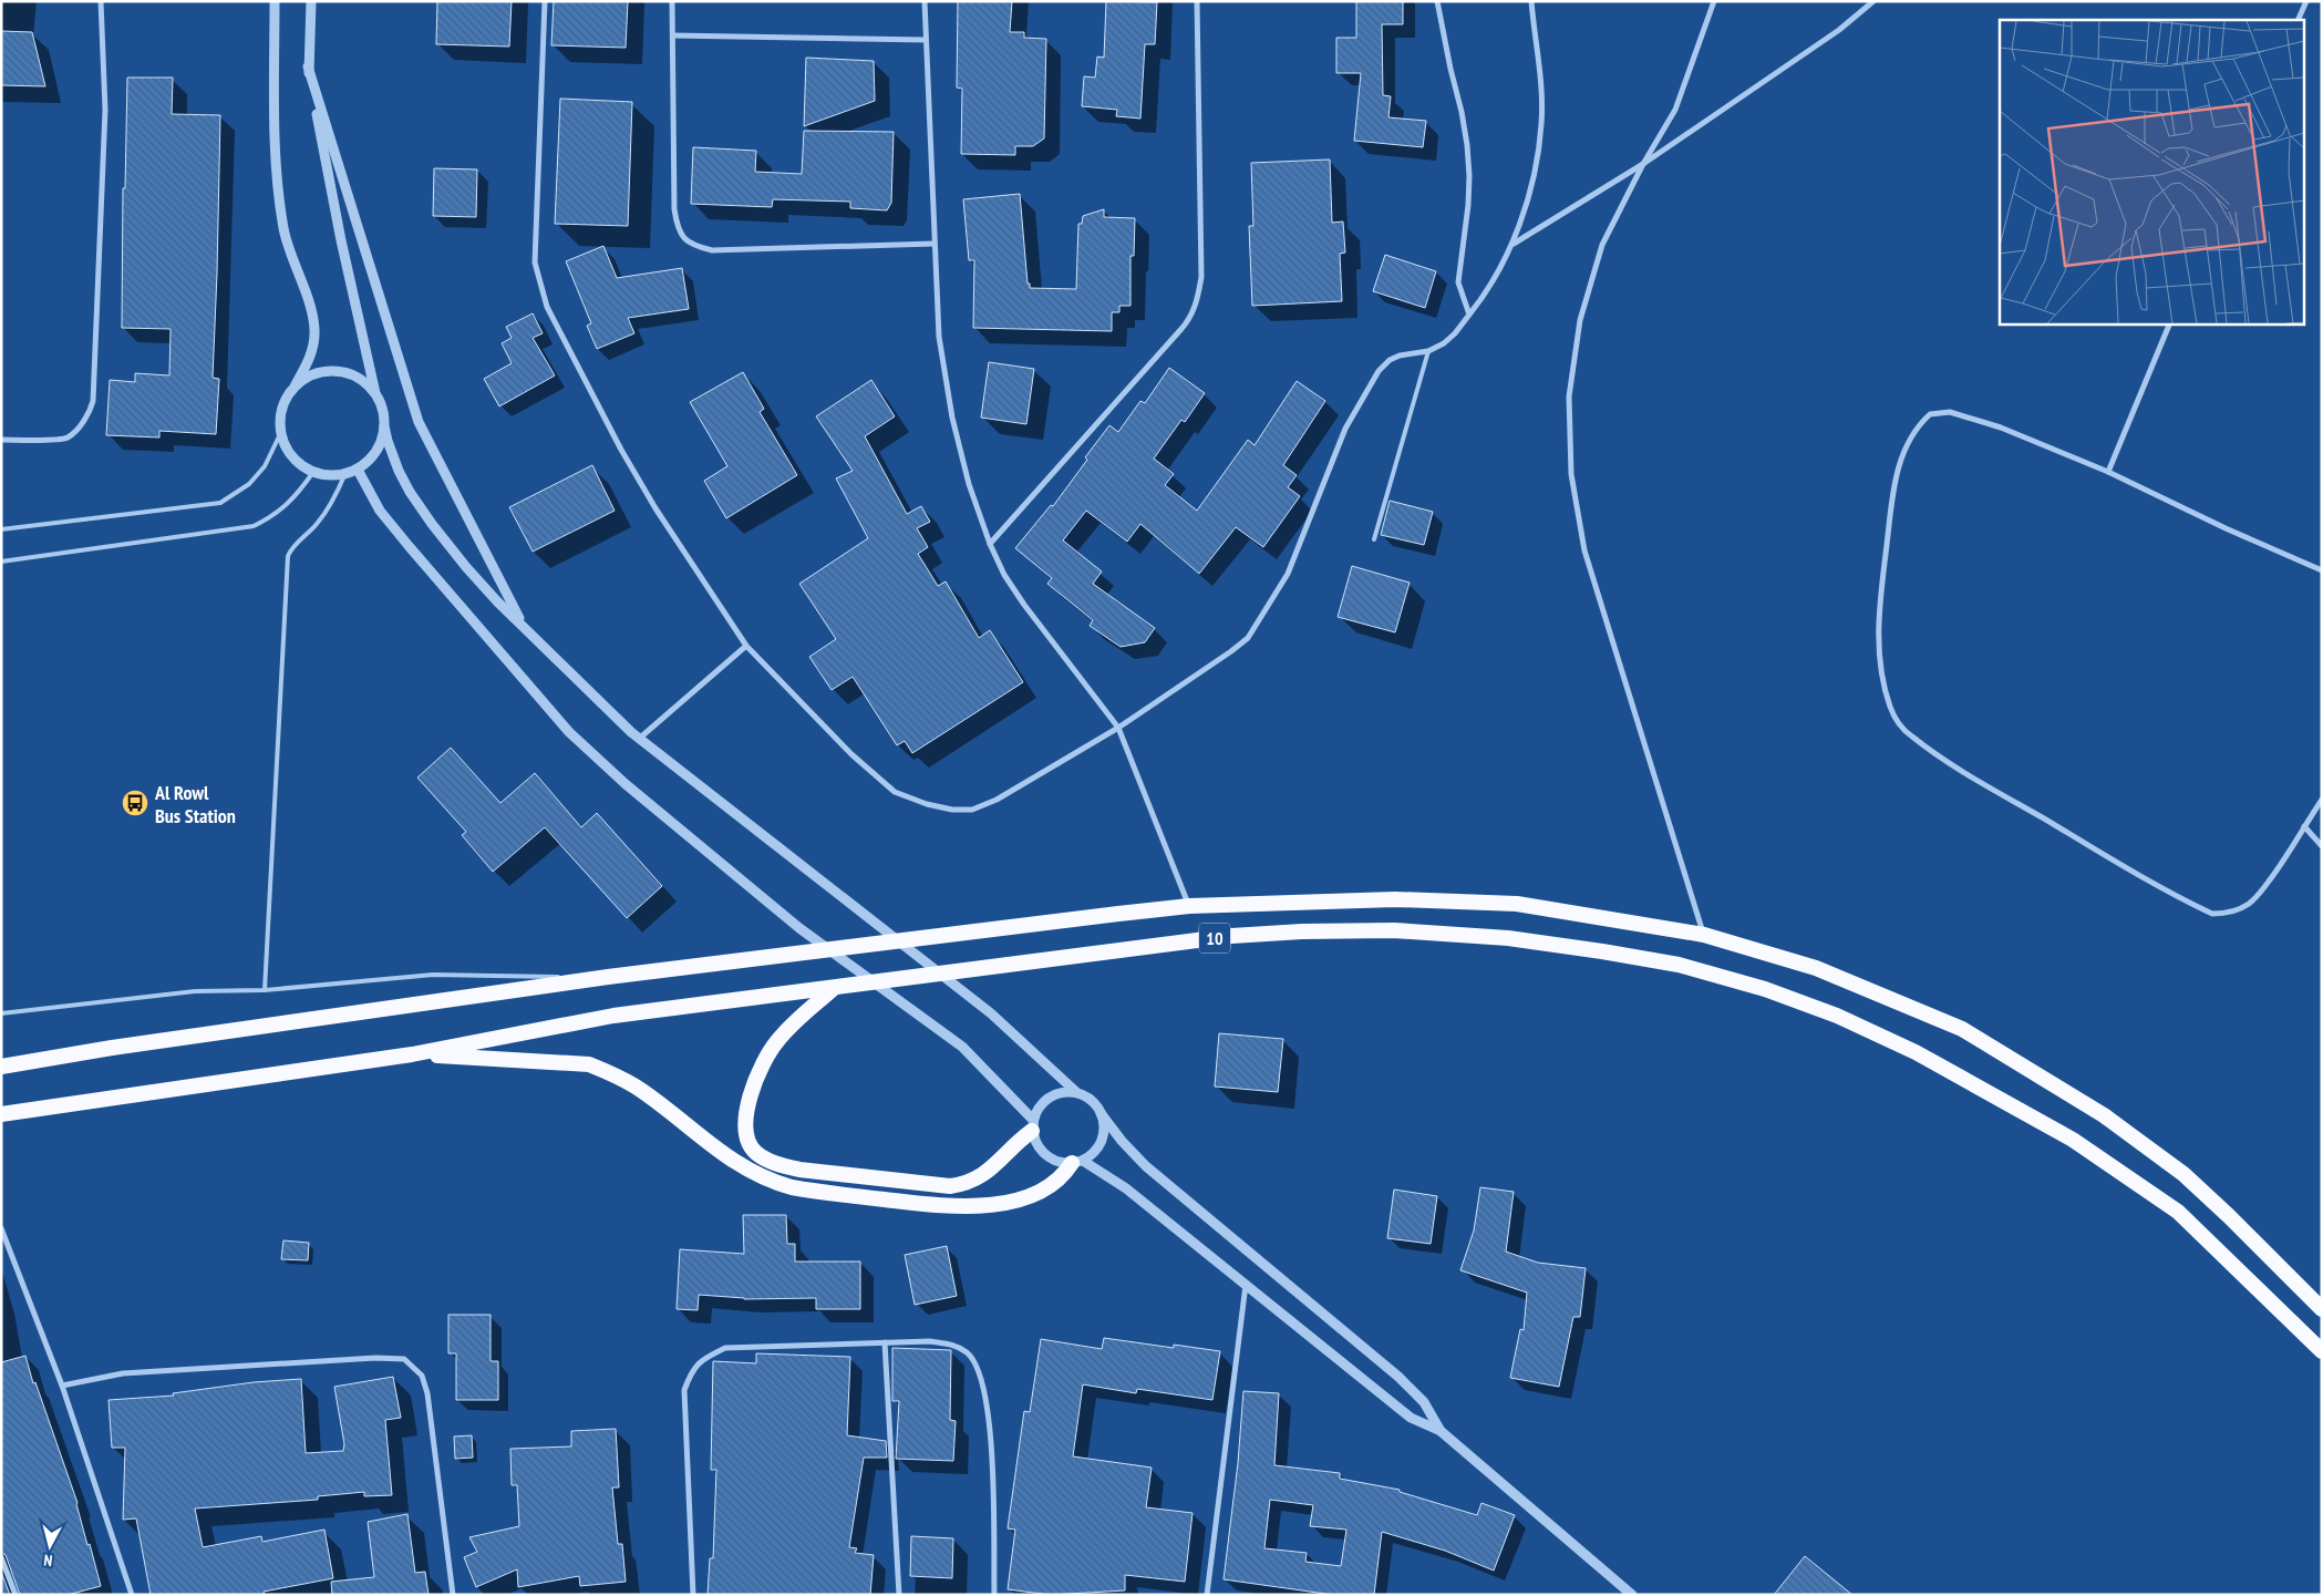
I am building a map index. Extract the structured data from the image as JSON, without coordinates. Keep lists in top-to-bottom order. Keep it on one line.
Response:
{"streets":{"highway":["10"]},"places":{"bus stop":["Al Rowl Bus Station"]},"north":"bottom"}
